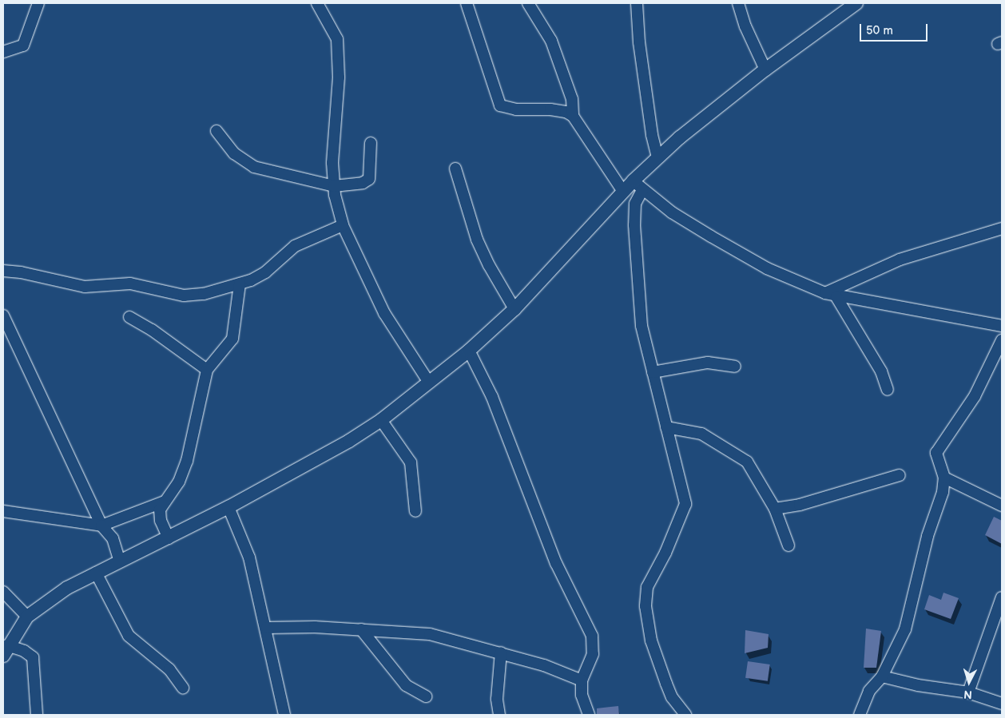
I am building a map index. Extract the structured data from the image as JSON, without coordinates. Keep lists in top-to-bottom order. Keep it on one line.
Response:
{"scale_bar":"50 m","north":"bottom"}
